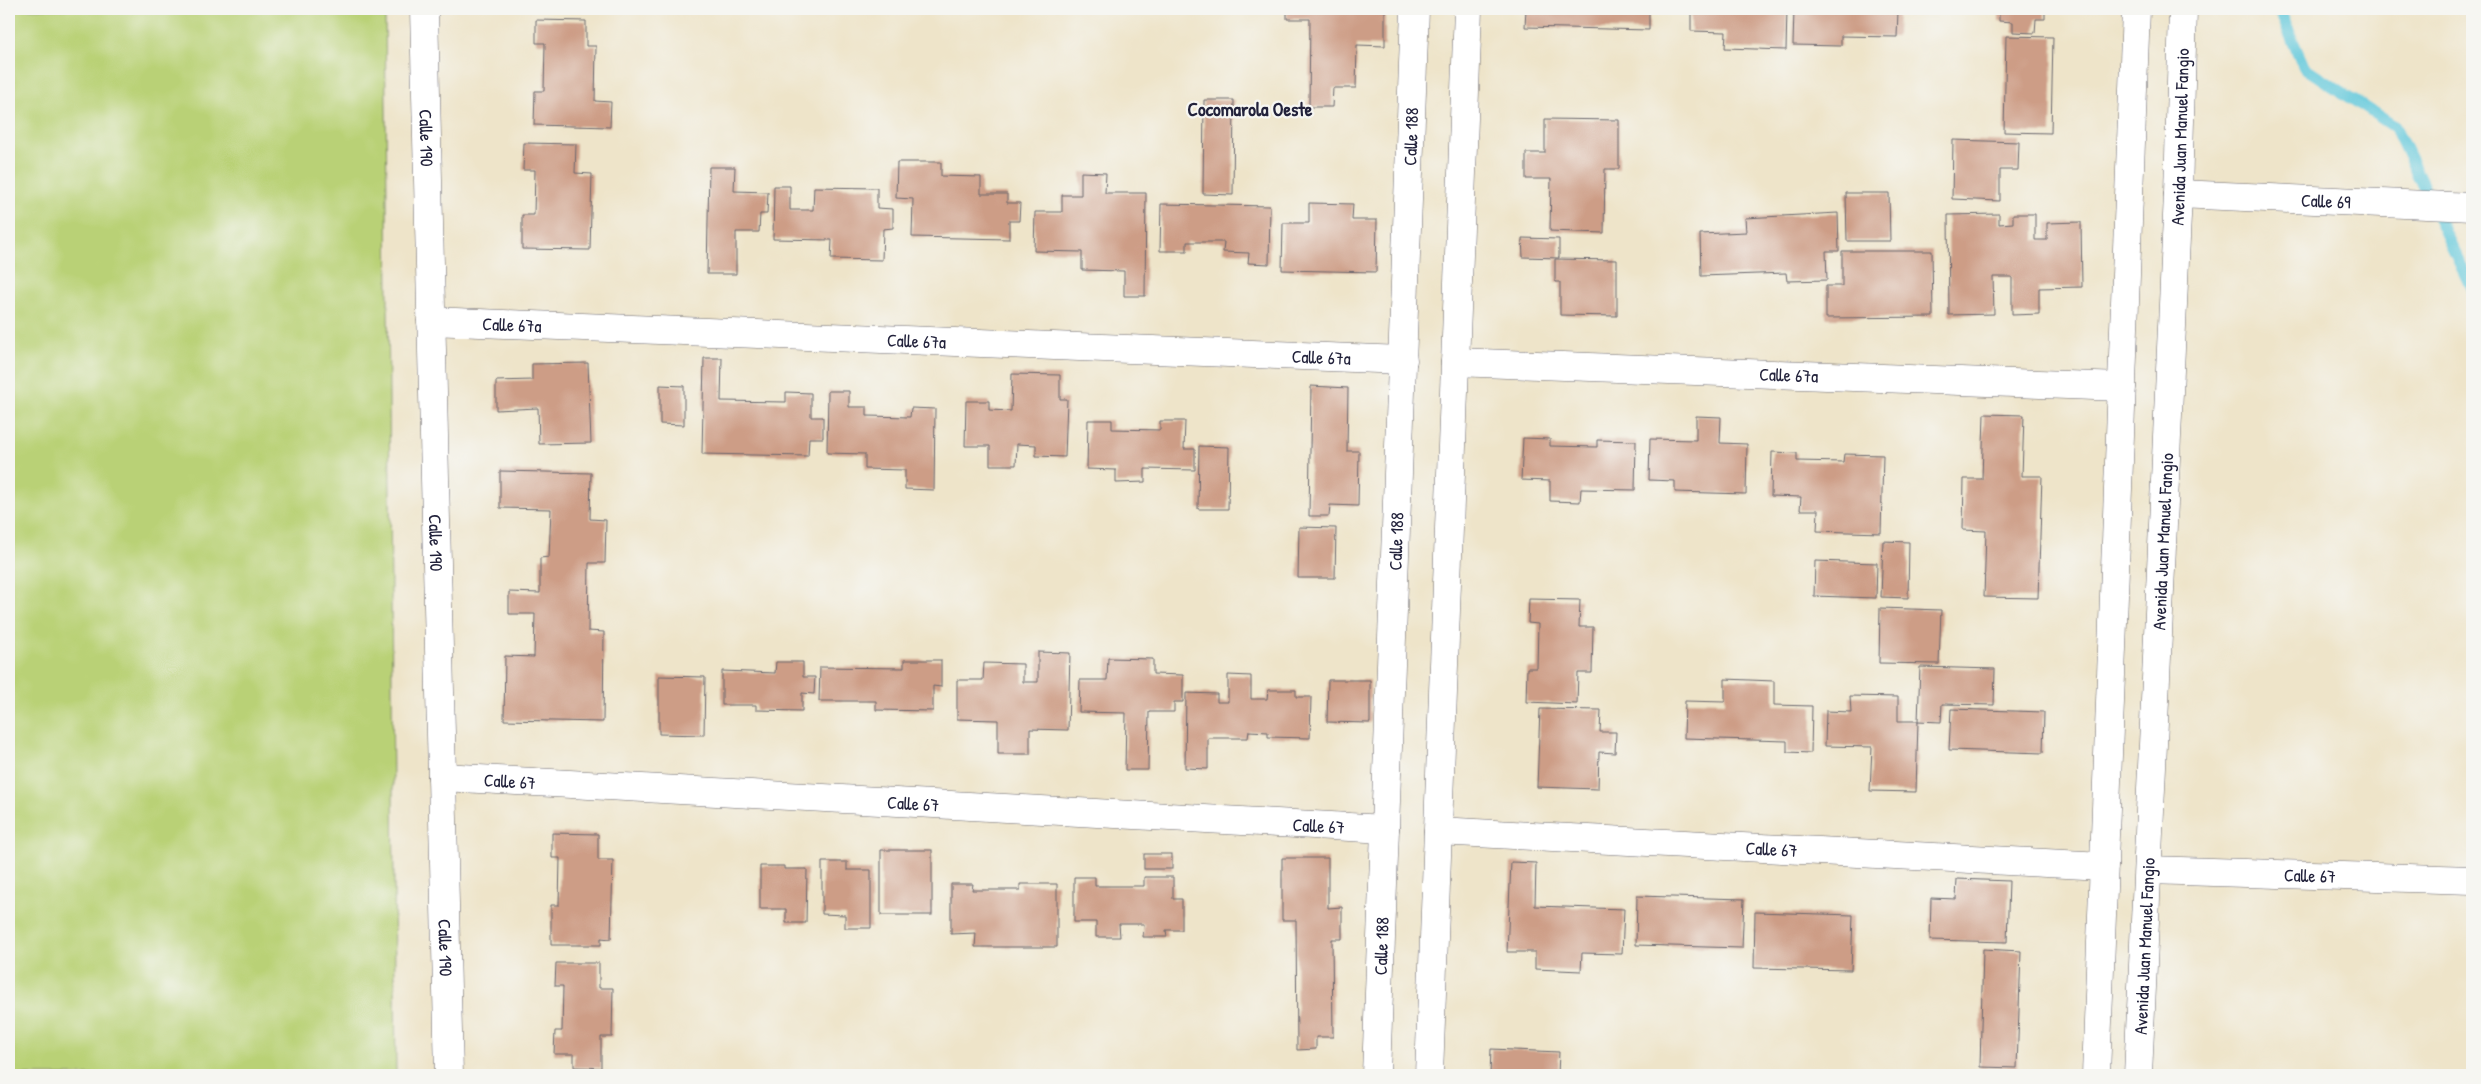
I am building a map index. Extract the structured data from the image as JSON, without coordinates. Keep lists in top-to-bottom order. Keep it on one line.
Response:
{"streets":{"street":["Calle 190","Calle 188","Avenida Juan Manuel Fangio","Calle 69","Calle 67a","Calle 67"]},"crossings":[["Calle 190","Calle 67a"],["Calle 190","Calle 67"],["Calle 188","Calle 67a"],["Calle 188","Calle 67"],["Avenida Juan Manuel Fangio","Calle 69"],["Avenida Juan Manuel Fangio","Calle 67"]],"districts":["Cocomarola Oeste"]}
